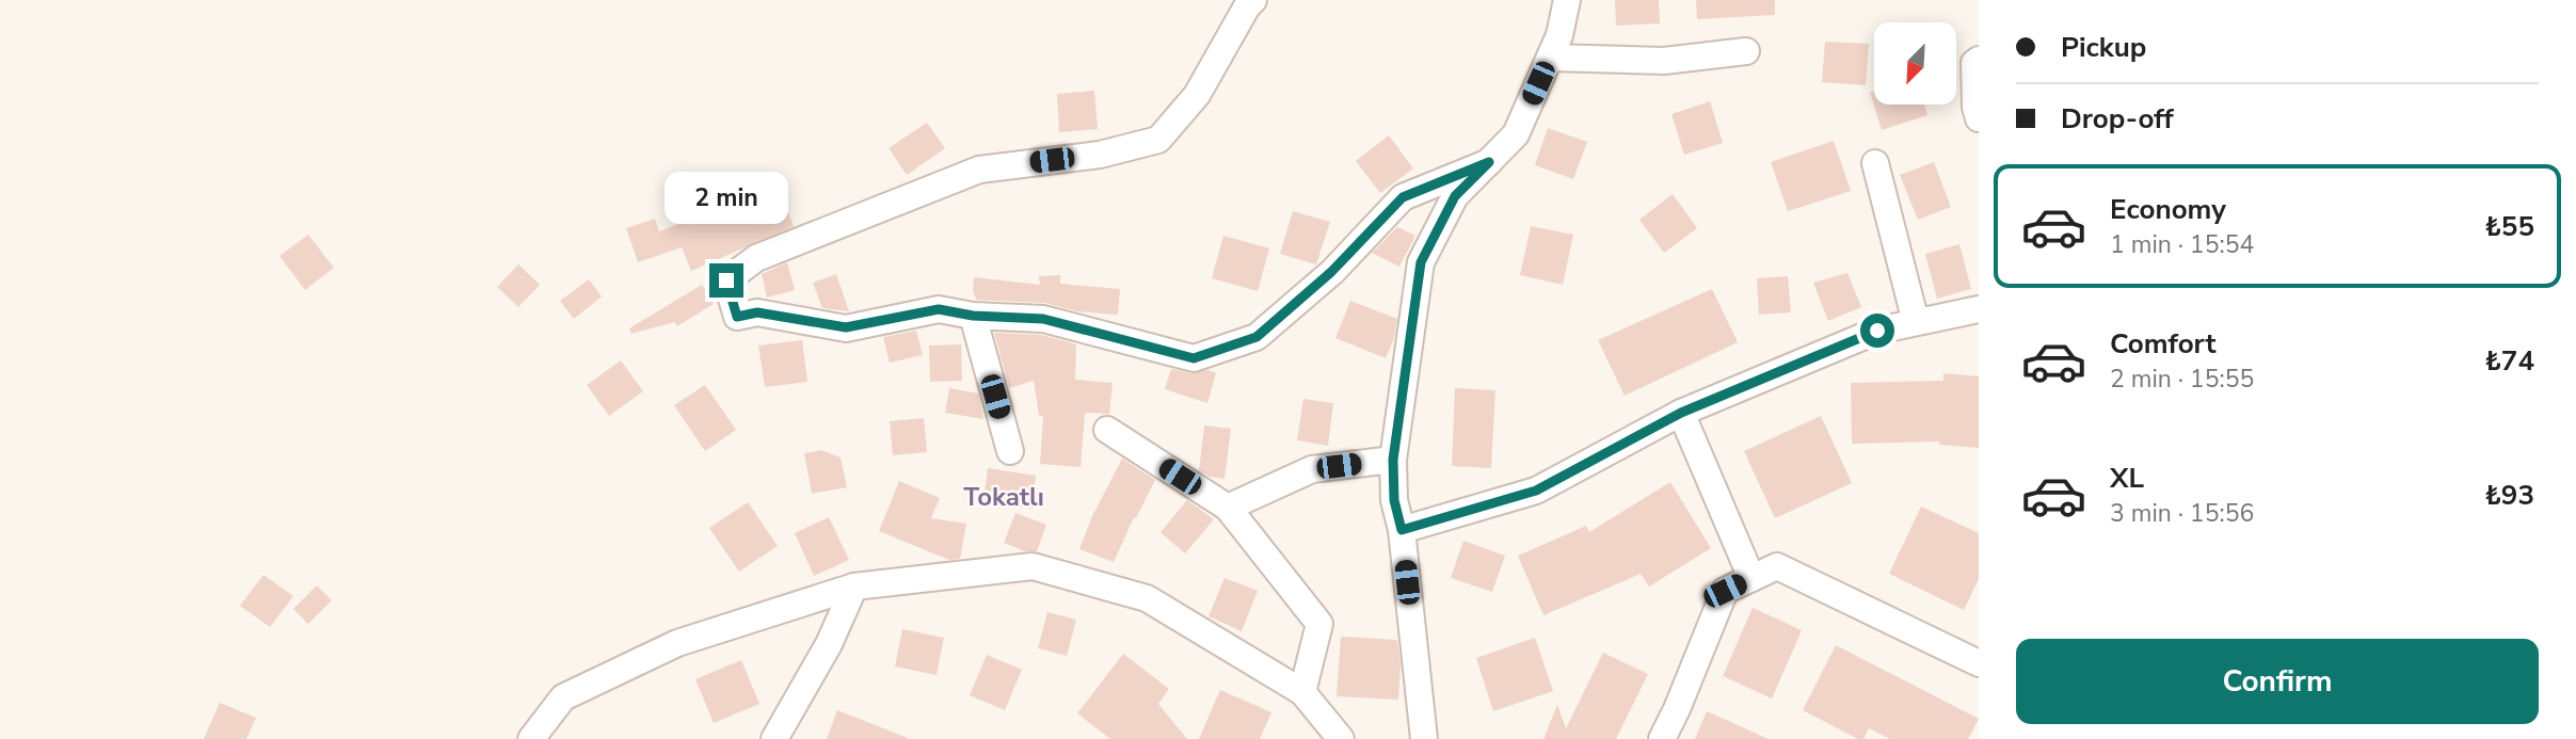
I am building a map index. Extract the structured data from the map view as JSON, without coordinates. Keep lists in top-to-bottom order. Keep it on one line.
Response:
{"districts":["Tokatlı"],"north":"bottom left","page":{"banner":["Pickup","Drop-off"],"list":[{"name":"Economy","note":"1 min · 15:54","value":"₺55"},{"name":"Comfort","note":"2 min · 15:55","value":"₺74"},{"name":"XL","note":"3 min · 15:56","value":"₺93"}],"bubble":"2 min","buttons":"Confirm"}}
